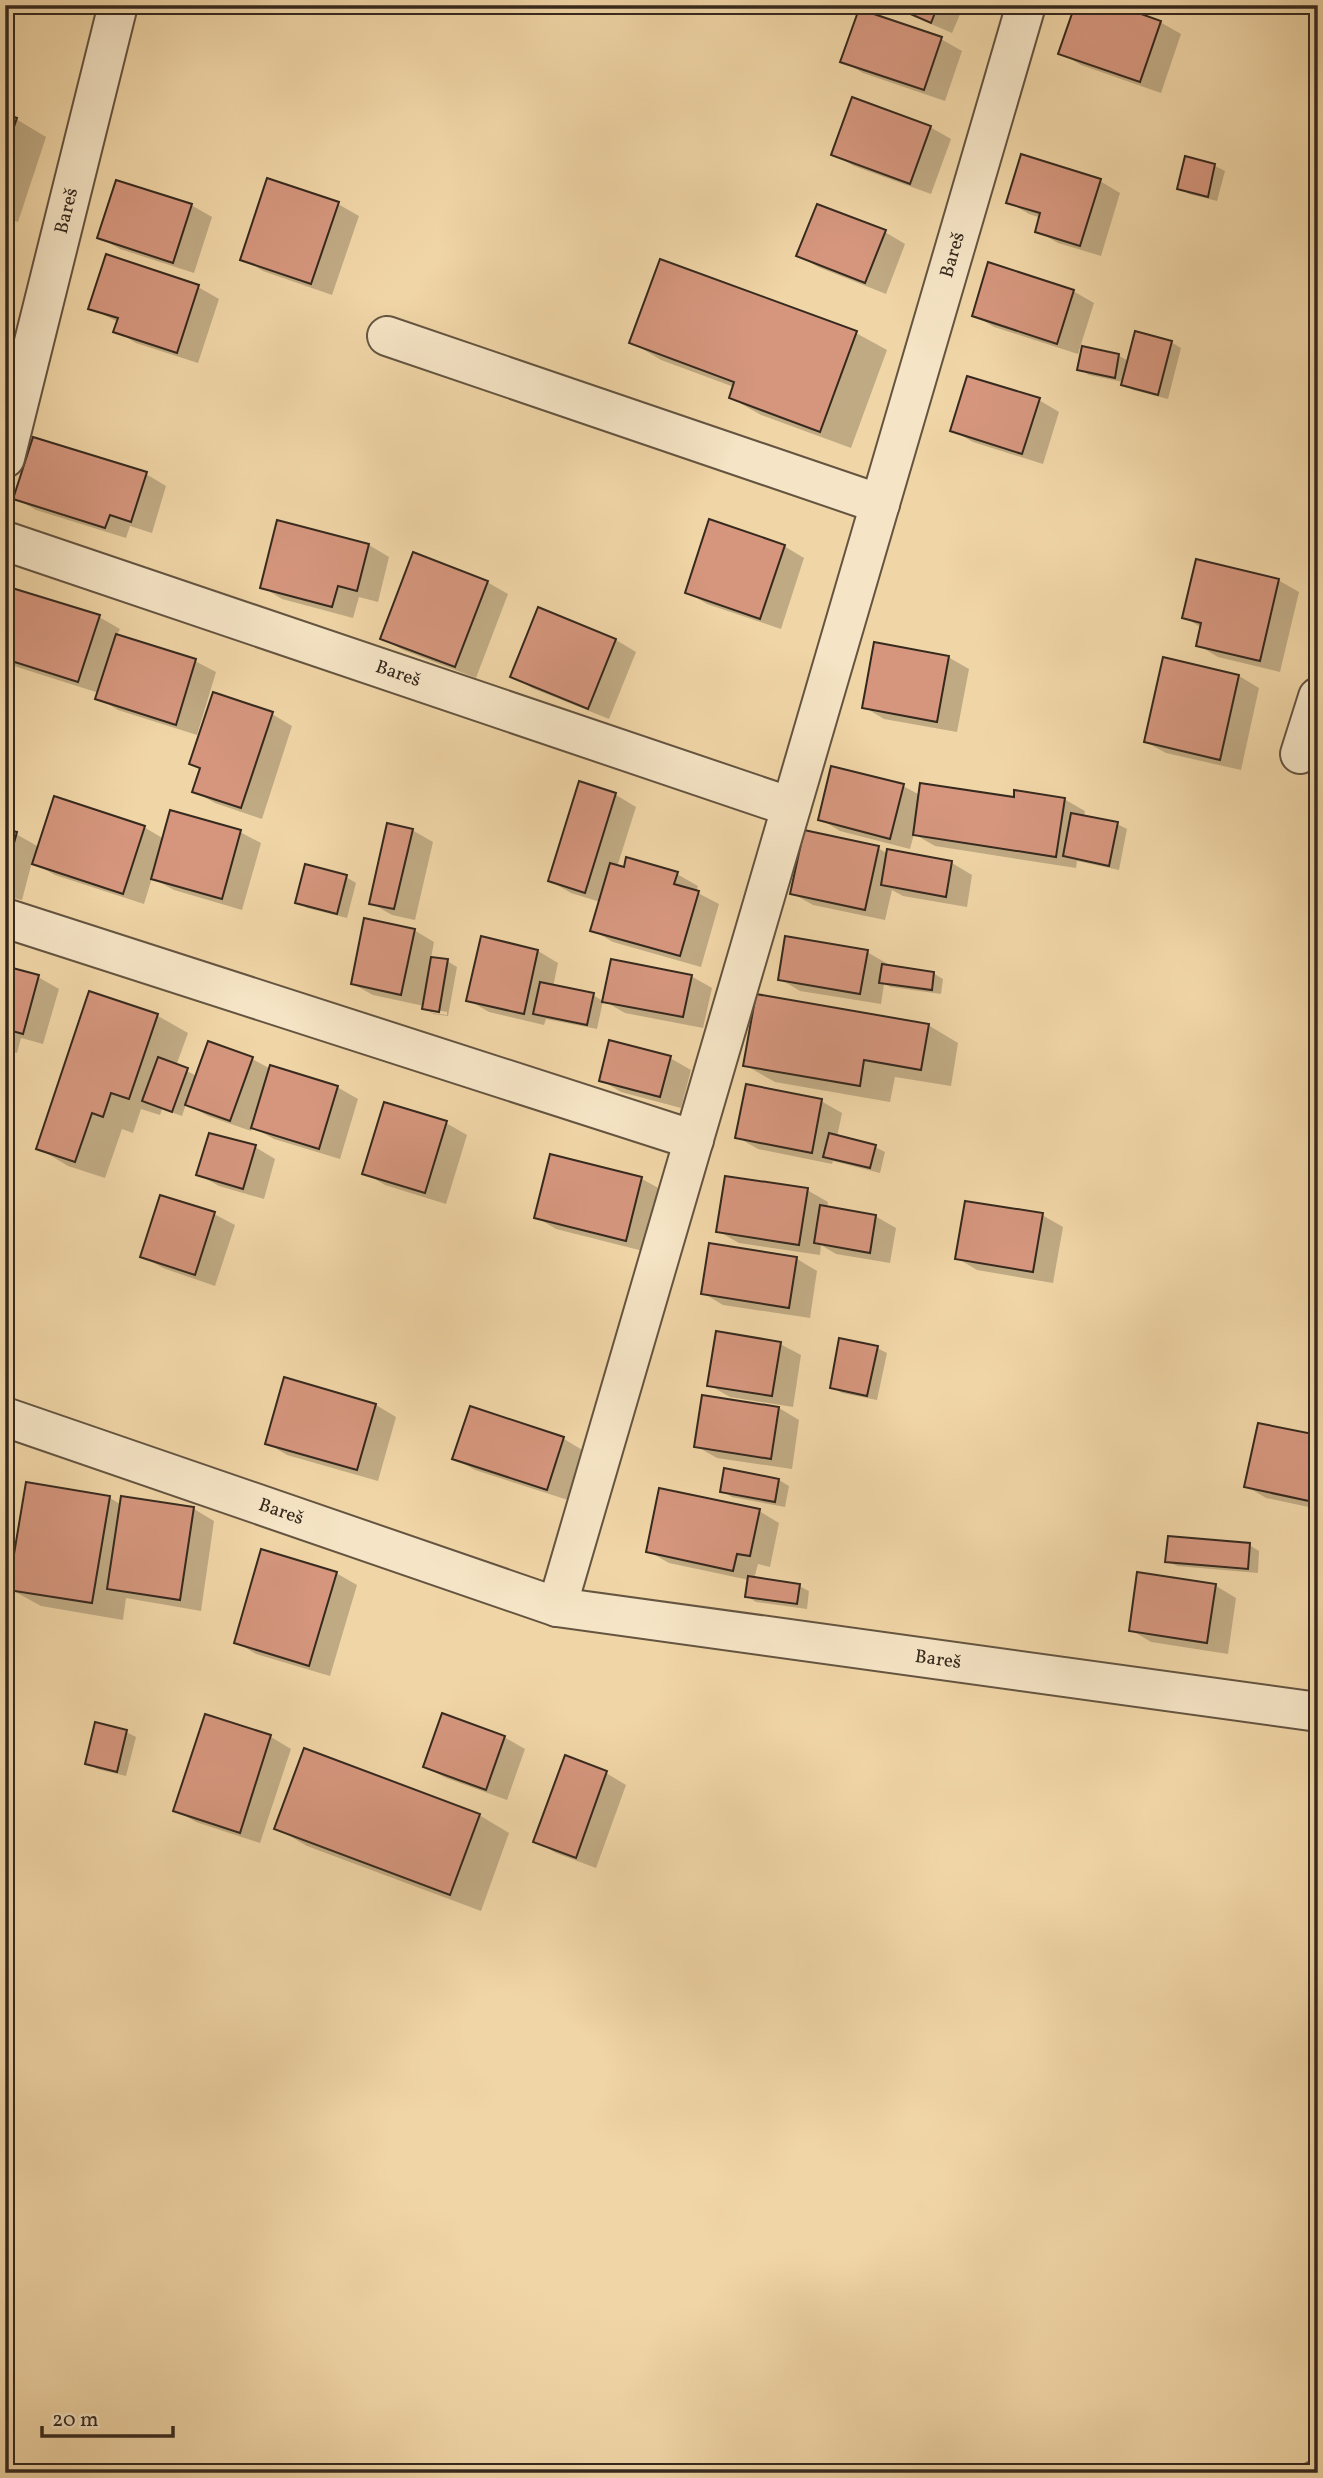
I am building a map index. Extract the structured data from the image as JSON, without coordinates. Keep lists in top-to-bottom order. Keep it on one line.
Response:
{"streets":{"street":["Bareš"]},"scale_bar":"20 m"}
